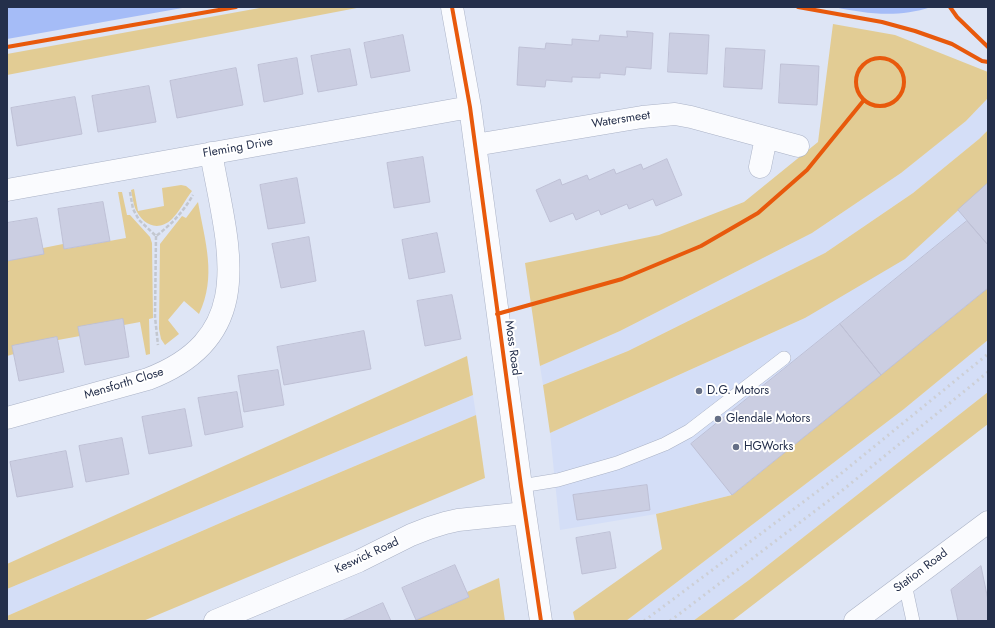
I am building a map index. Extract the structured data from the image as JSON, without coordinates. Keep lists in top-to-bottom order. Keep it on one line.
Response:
{"streets":{"street":["Watersmeet","Fleming Drive","Moss Road","Mensforth Close","Keswick Road","Station Road"]},"crossings":[["Watersmeet","Moss Road"],["Fleming Drive","Moss Road"],["Fleming Drive","Mensforth Close"],["Moss Road","Keswick Road"]],"places":["D.G. Motors","Glendale Motors","HGWorks"]}
